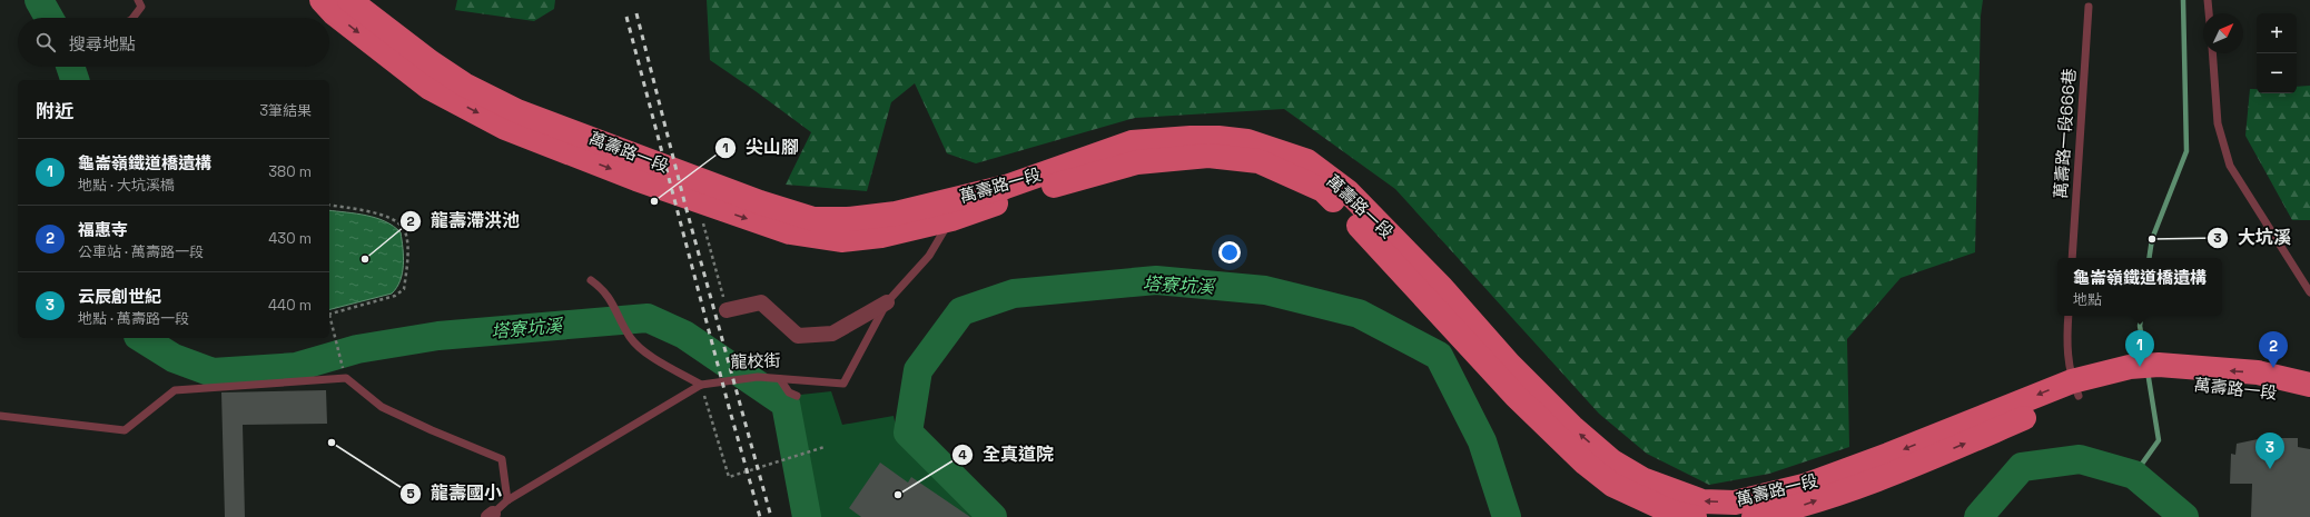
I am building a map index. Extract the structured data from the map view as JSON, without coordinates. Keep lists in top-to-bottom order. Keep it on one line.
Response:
{"streets":{"main road":["萬壽路一段"],"lane":["萬壽路一段666巷","龍校街"]},"crossings":[["萬壽路一段","龍校街"]],"water":["塔寮坑溪"],"places":["尖山腳","大坑溪","龍壽滯洪池","龍壽國小","全真道院"],"north":"top right","page":{"map_buttons":["+","−"],"search":"搜尋地點","heading":["附近","3筆結果"],"list":[{"mark":"1","name":"龜崙嶺鐵道橋遺構","note":"地點 · 大坑溪橋","value":"380 m"},{"mark":"2","name":"福惠寺","note":"公車站 · 萬壽路一段","value":"430 m"},{"mark":"3","name":"云辰創世紀","note":"地點 · 萬壽路一段","value":"440 m"}],"popup":["龜崙嶺鐵道橋遺構","地點"],"pins":["1","2","3"]}}
